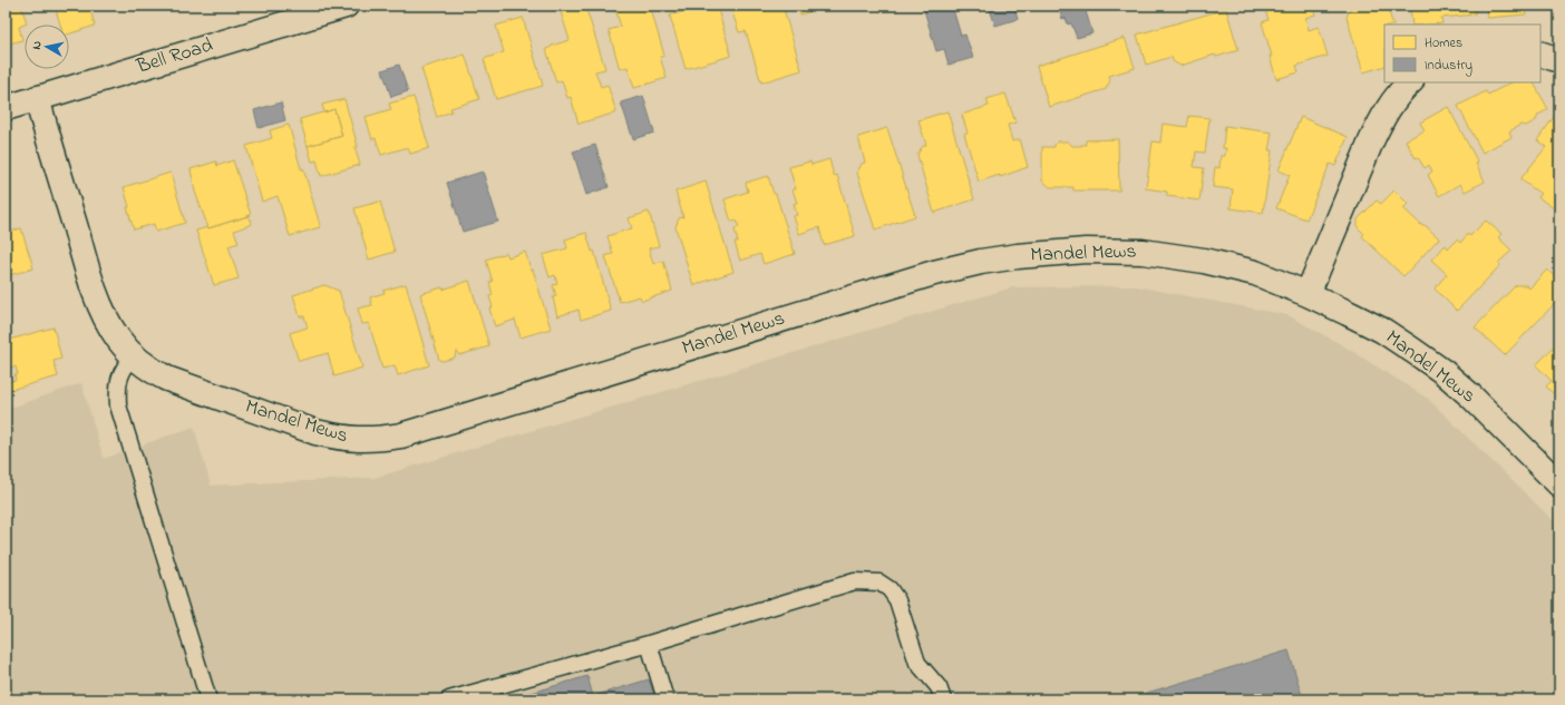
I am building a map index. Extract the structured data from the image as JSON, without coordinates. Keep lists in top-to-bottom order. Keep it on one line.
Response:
{"streets":{"street":["Bell Road","Mandel Mews"]},"crossings":[["Bell Road","Mandel Mews"]],"legend":["Homes","Industry"],"north":"left"}
